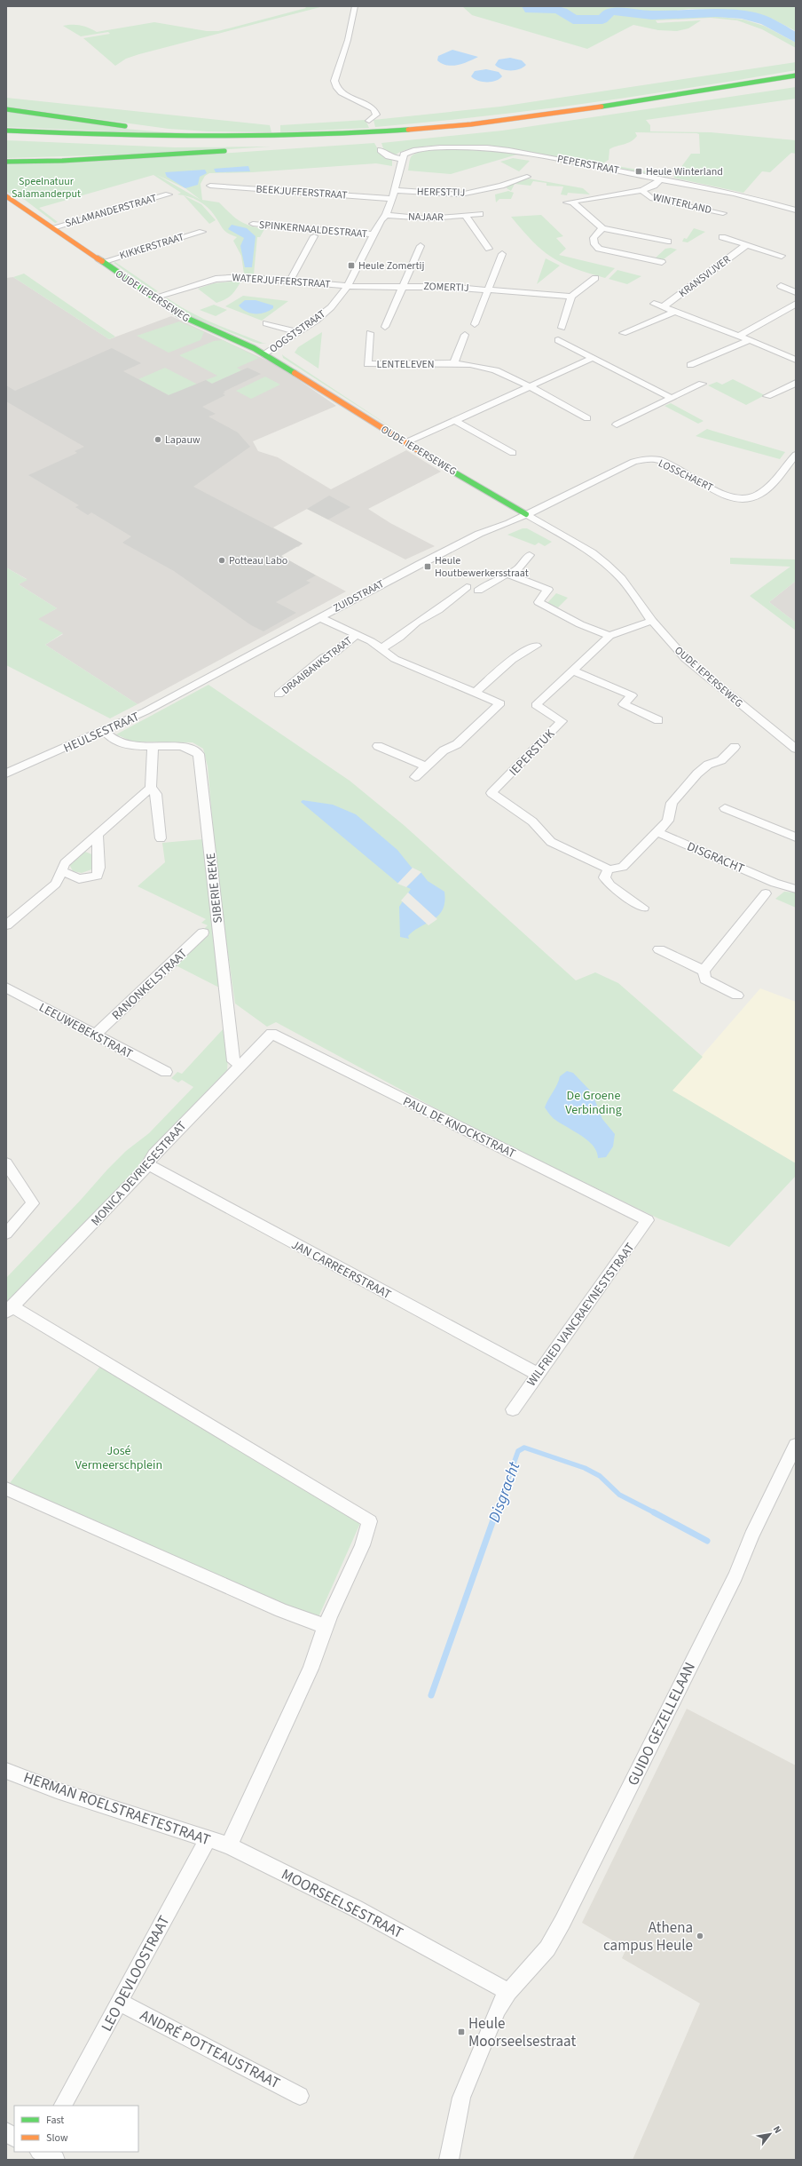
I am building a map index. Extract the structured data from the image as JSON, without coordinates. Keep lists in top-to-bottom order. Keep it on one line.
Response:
{"streets":{"main road":["OUDE IEPERSEWEG"],"street":["PEPERSTRAAT","BEEKJUFFERSTRAAT","HERFSTTIJ","WINTERLAND","SALAMANDERSTRAAT","NAJAAR","SPINKERNAALDESTRAAT","KIKKERSTRAAT","KRANSVIJVER","WATERJUFFERSTRAAT","ZOMERTIJ","OOGSTSTRAAT","LENTELEVEN","LOSSCHAERT","ZUIDSTRAAT","DRAAIBANKSTRAAT","HEULSESTRAAT","IEPERSTUK","DISGRACHT","SIBERIE REKE","RANONKELSTRAAT","LEEUWEBEKSTRAAT","PAUL DE KNOCKSTRAAT","MONICA DEVRIESESTRAAT","JAN CARREERSTRAAT","WILFRIED VANCRAEYNESTSTRAAT","GUIDO GEZELLELAAN","HERMAN ROELSTRAETESTRAAT","MOORSEELSESTRAAT","LEO DEVLOOSTRAAT","ANDRÉ POTTEAUSTRAAT"]},"crossings":[["PEPERSTRAAT","WINTERLAND"],["PEPERSTRAAT","OOGSTSTRAAT"],["BEEKJUFFERSTRAAT","OOGSTSTRAAT"],["HERFSTTIJ","OOGSTSTRAAT"],["SALAMANDERSTRAAT","OUDE IEPERSEWEG"],["NAJAAR","OOGSTSTRAAT"],["SPINKERNAALDESTRAAT","OOGSTSTRAAT"],["KIKKERSTRAAT","OUDE IEPERSEWEG"],["WATERJUFFERSTRAAT","ZOMERTIJ"],["WATERJUFFERSTRAAT","OUDE IEPERSEWEG"],["WATERJUFFERSTRAAT","OOGSTSTRAAT"],["ZOMERTIJ","OOGSTSTRAAT"],["OUDE IEPERSEWEG","OOGSTSTRAAT"],["OUDE IEPERSEWEG","LOSSCHAERT"],["OUDE IEPERSEWEG","ZUIDSTRAAT"],["OUDE IEPERSEWEG","IEPERSTUK"],["LOSSCHAERT","ZUIDSTRAAT"],["ZUIDSTRAAT","HEULSESTRAAT"],["SIBERIE REKE","MONICA DEVRIESESTRAAT"],["RANONKELSTRAAT","LEEUWEBEKSTRAAT"],["PAUL DE KNOCKSTRAAT","MONICA DEVRIESESTRAAT"],["PAUL DE KNOCKSTRAAT","WILFRIED VANCRAEYNESTSTRAAT"],["MONICA DEVRIESESTRAAT","JAN CARREERSTRAAT"],["JAN CARREERSTRAAT","WILFRIED VANCRAEYNESTSTRAAT"],["GUIDO GEZELLELAAN","MOORSEELSESTRAAT"],["HERMAN ROELSTRAETESTRAAT","MOORSEELSESTRAAT"],["HERMAN ROELSTRAETESTRAAT","LEO DEVLOOSTRAAT"],["LEO DEVLOOSTRAAT","ANDRÉ POTTEAUSTRAAT"]],"water":["Disgracht"],"parks":["Speelnatuur Salamanderput","De Groene Verbinding","José Vermeerschplein"],"places":{"transit":["Heule Winterland","Heule Zomertij","Heule Houtbewerkersstraat","Heule Moorseelsestraat"],"other":["Lapauw","Potteau Labo","Athena campus Heule"]},"legend":["Fast","Slow"],"north":"top right"}
